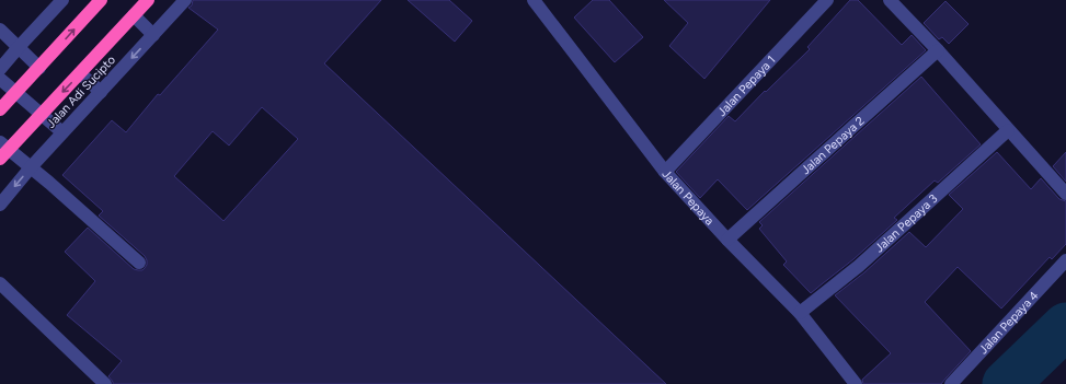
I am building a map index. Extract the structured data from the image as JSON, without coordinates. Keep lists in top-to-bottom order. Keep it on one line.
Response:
{"streets":{"highway":["Jalan Adi Sucipto"],"street":["Jalan Pepaya 1","Jalan Pepaya 2","Jalan Pepaya","Jalan Pepaya 3","Jalan Pepaya 4"]},"crossings":[["Jalan Pepaya 1","Jalan Pepaya"],["Jalan Pepaya 2","Jalan Pepaya"],["Jalan Pepaya","Jalan Pepaya 3"]]}
